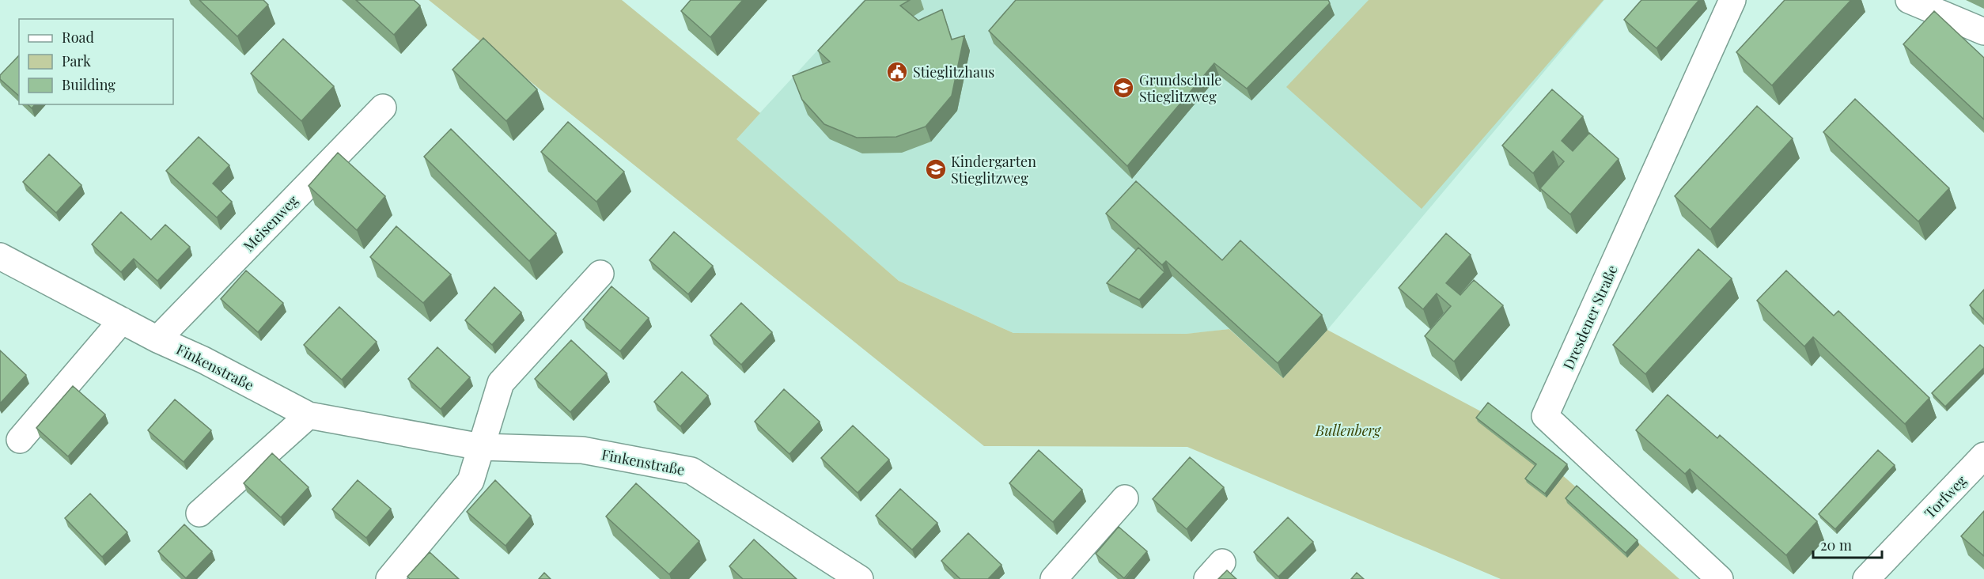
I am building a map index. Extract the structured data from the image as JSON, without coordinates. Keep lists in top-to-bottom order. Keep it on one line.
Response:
{"streets":{"street":["Meisenweg","Dresdener Straße","Finkenstraße","Torfweg"]},"crossings":[["Meisenweg","Finkenstraße"]],"parks":["Bullenberg"],"places":{"public building":["Stieglitzhaus"],"school or university":["Grundschule Stieglitzweg","Kindergarten Stieglitzweg"]},"legend":["Road","Park","Building"],"scale_bar":"20 m"}
